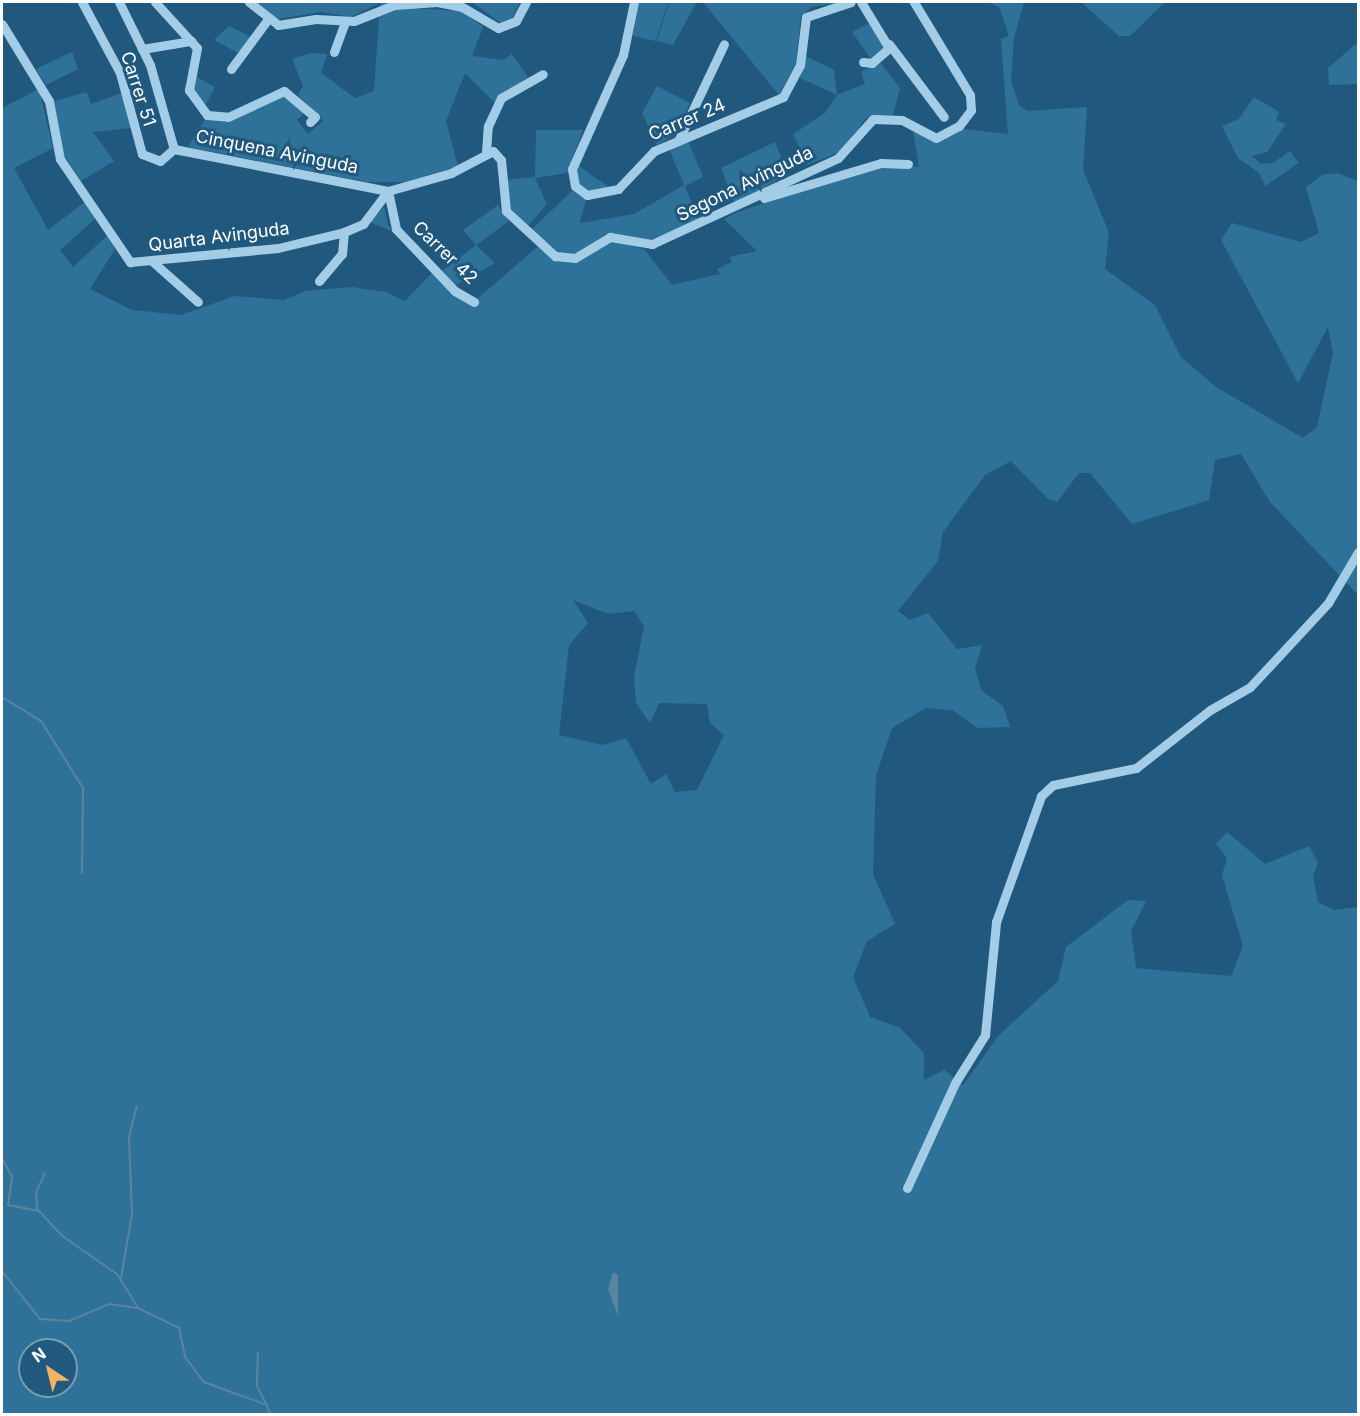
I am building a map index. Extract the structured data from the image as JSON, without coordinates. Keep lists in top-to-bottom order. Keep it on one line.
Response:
{"streets":{"street":["Carrer 51","Carrer 24","Cinquena Avinguda","Segona Avinguda","Quarta Avinguda","Carrer 42"]},"crossings":[["Carrer 51","Cinquena Avinguda"],["Cinquena Avinguda","Quarta Avinguda"],["Cinquena Avinguda","Carrer 42"],["Quarta Avinguda","Carrer 42"]],"north":"top left"}
